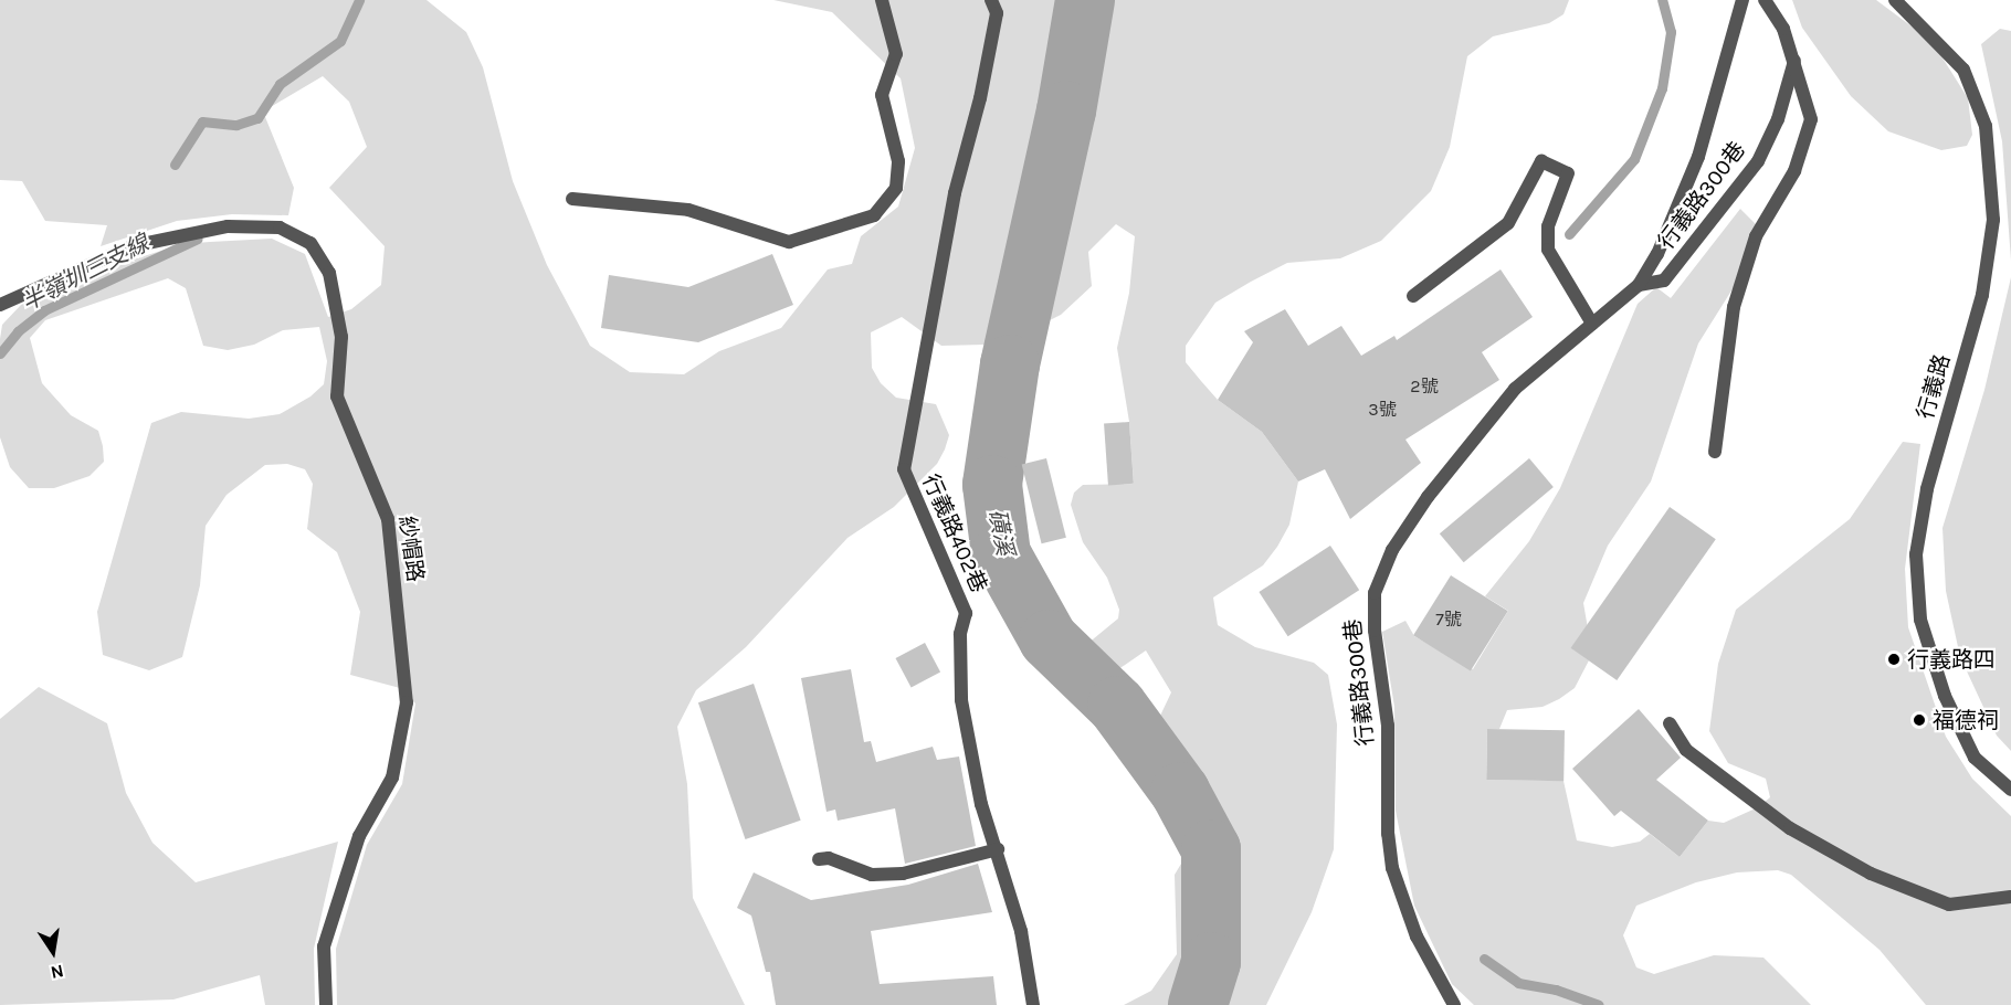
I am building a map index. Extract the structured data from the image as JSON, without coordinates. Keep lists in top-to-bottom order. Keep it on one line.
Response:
{"streets":{"street":["行義路300巷","行義路","行義路402巷","紗帽路"]},"water":["半嶺圳三支線","磺溪"],"places":["行義路四","福德祠"],"house_numbers":["2號","3號","7號"],"north":"bottom"}
